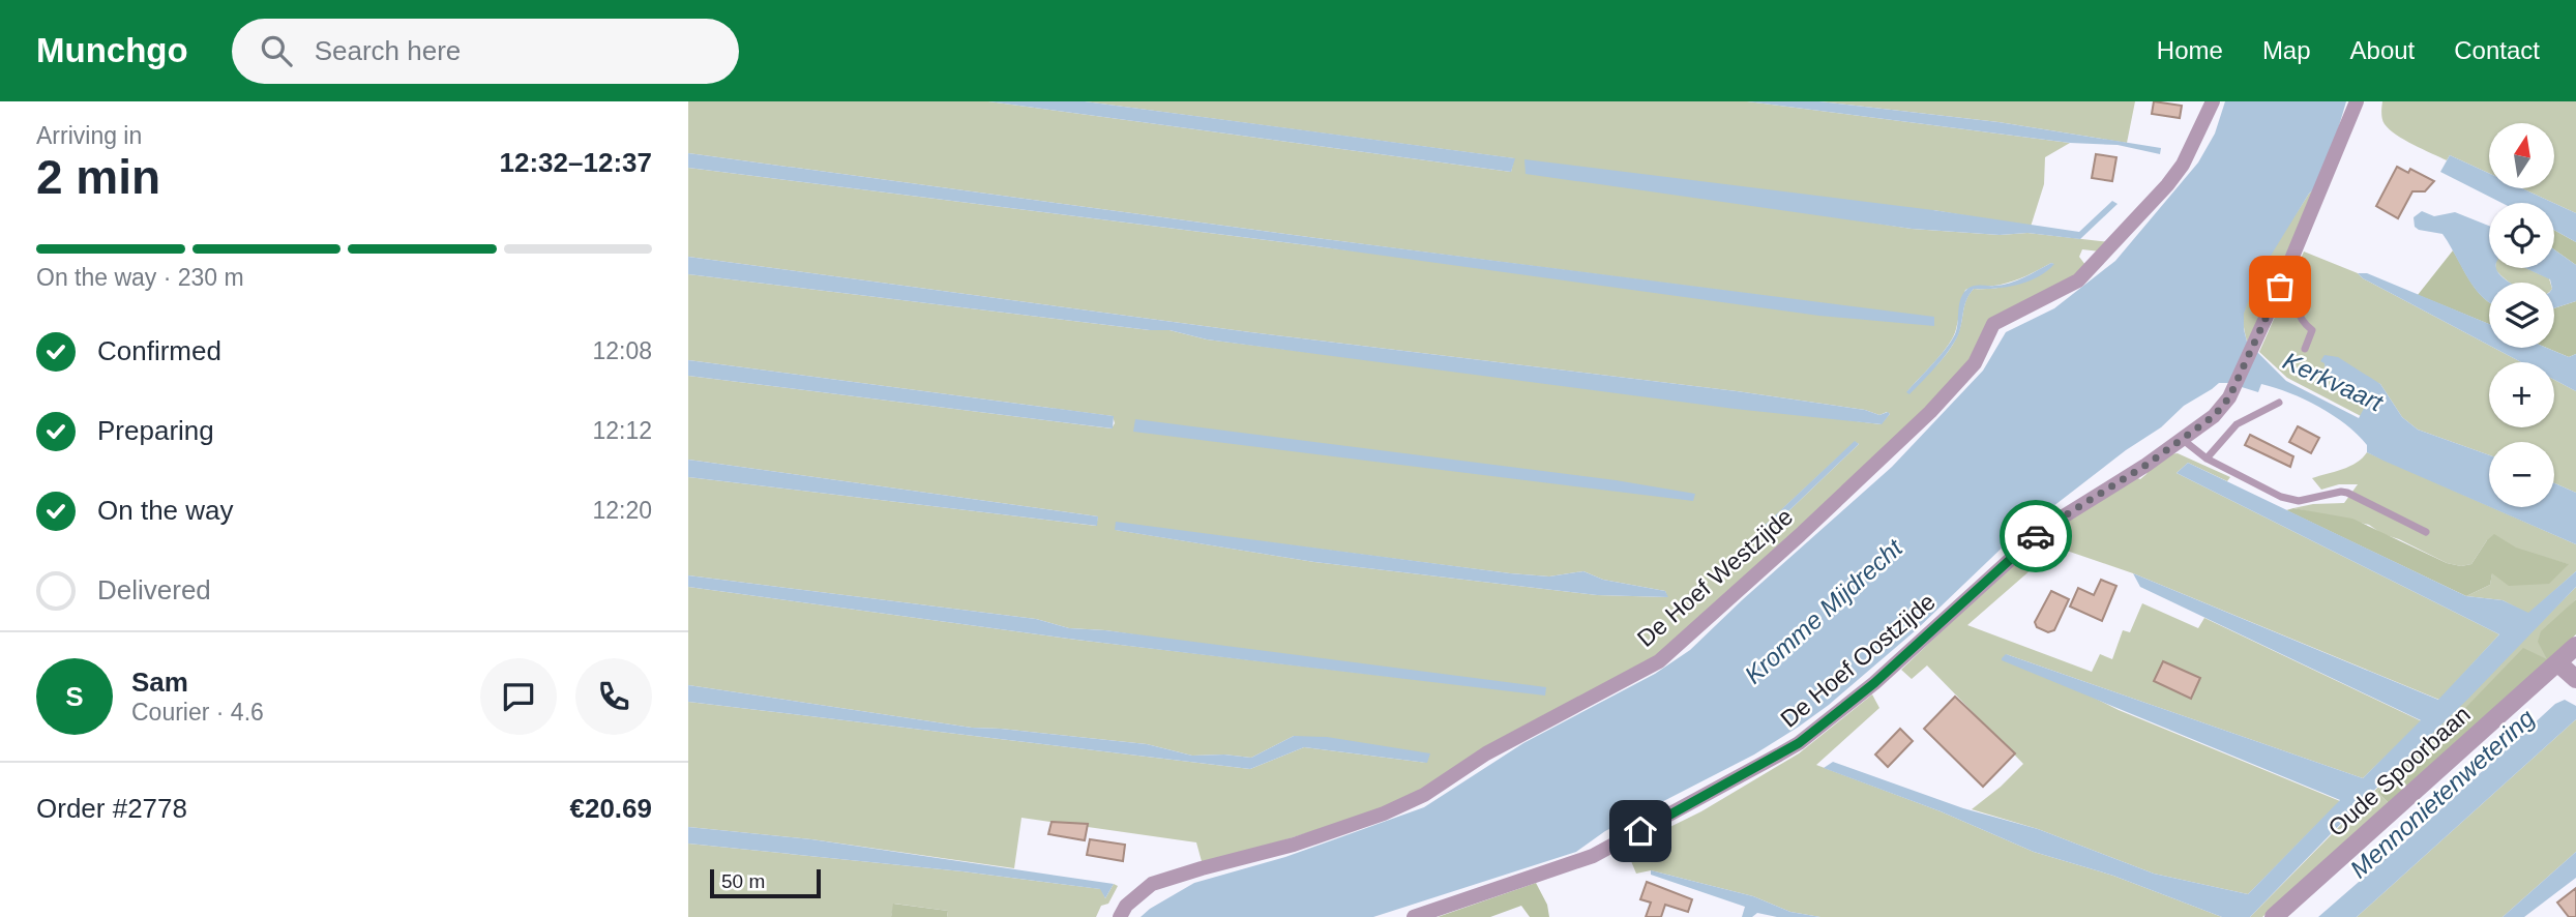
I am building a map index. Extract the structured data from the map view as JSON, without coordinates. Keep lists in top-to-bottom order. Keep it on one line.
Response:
{"streets":{"street":["De Hoef Westzijde","De Hoef Oostzijde","Oude Spoorbaan"]},"water":["Kerkvaart","Kromme Mijdrecht","Mennonietenwetering"],"scale_bar":"50 m","north":"top","page":{"header":"Munchgo","search":"Search here","nav":["Home","Map","About","Contact"],"heading":["2 min","Arriving in","12:32–12:37"],"panel":["Sam","Courier · 4.6","Order #2778","€20.69"],"map_buttons":["+","−"],"bar":"On the way · 230 m","list":[["Confirmed","12:08"],["Preparing","12:12"],["On the way","12:20"],"Delivered"],"round":"S","scale":"50 m"}}
